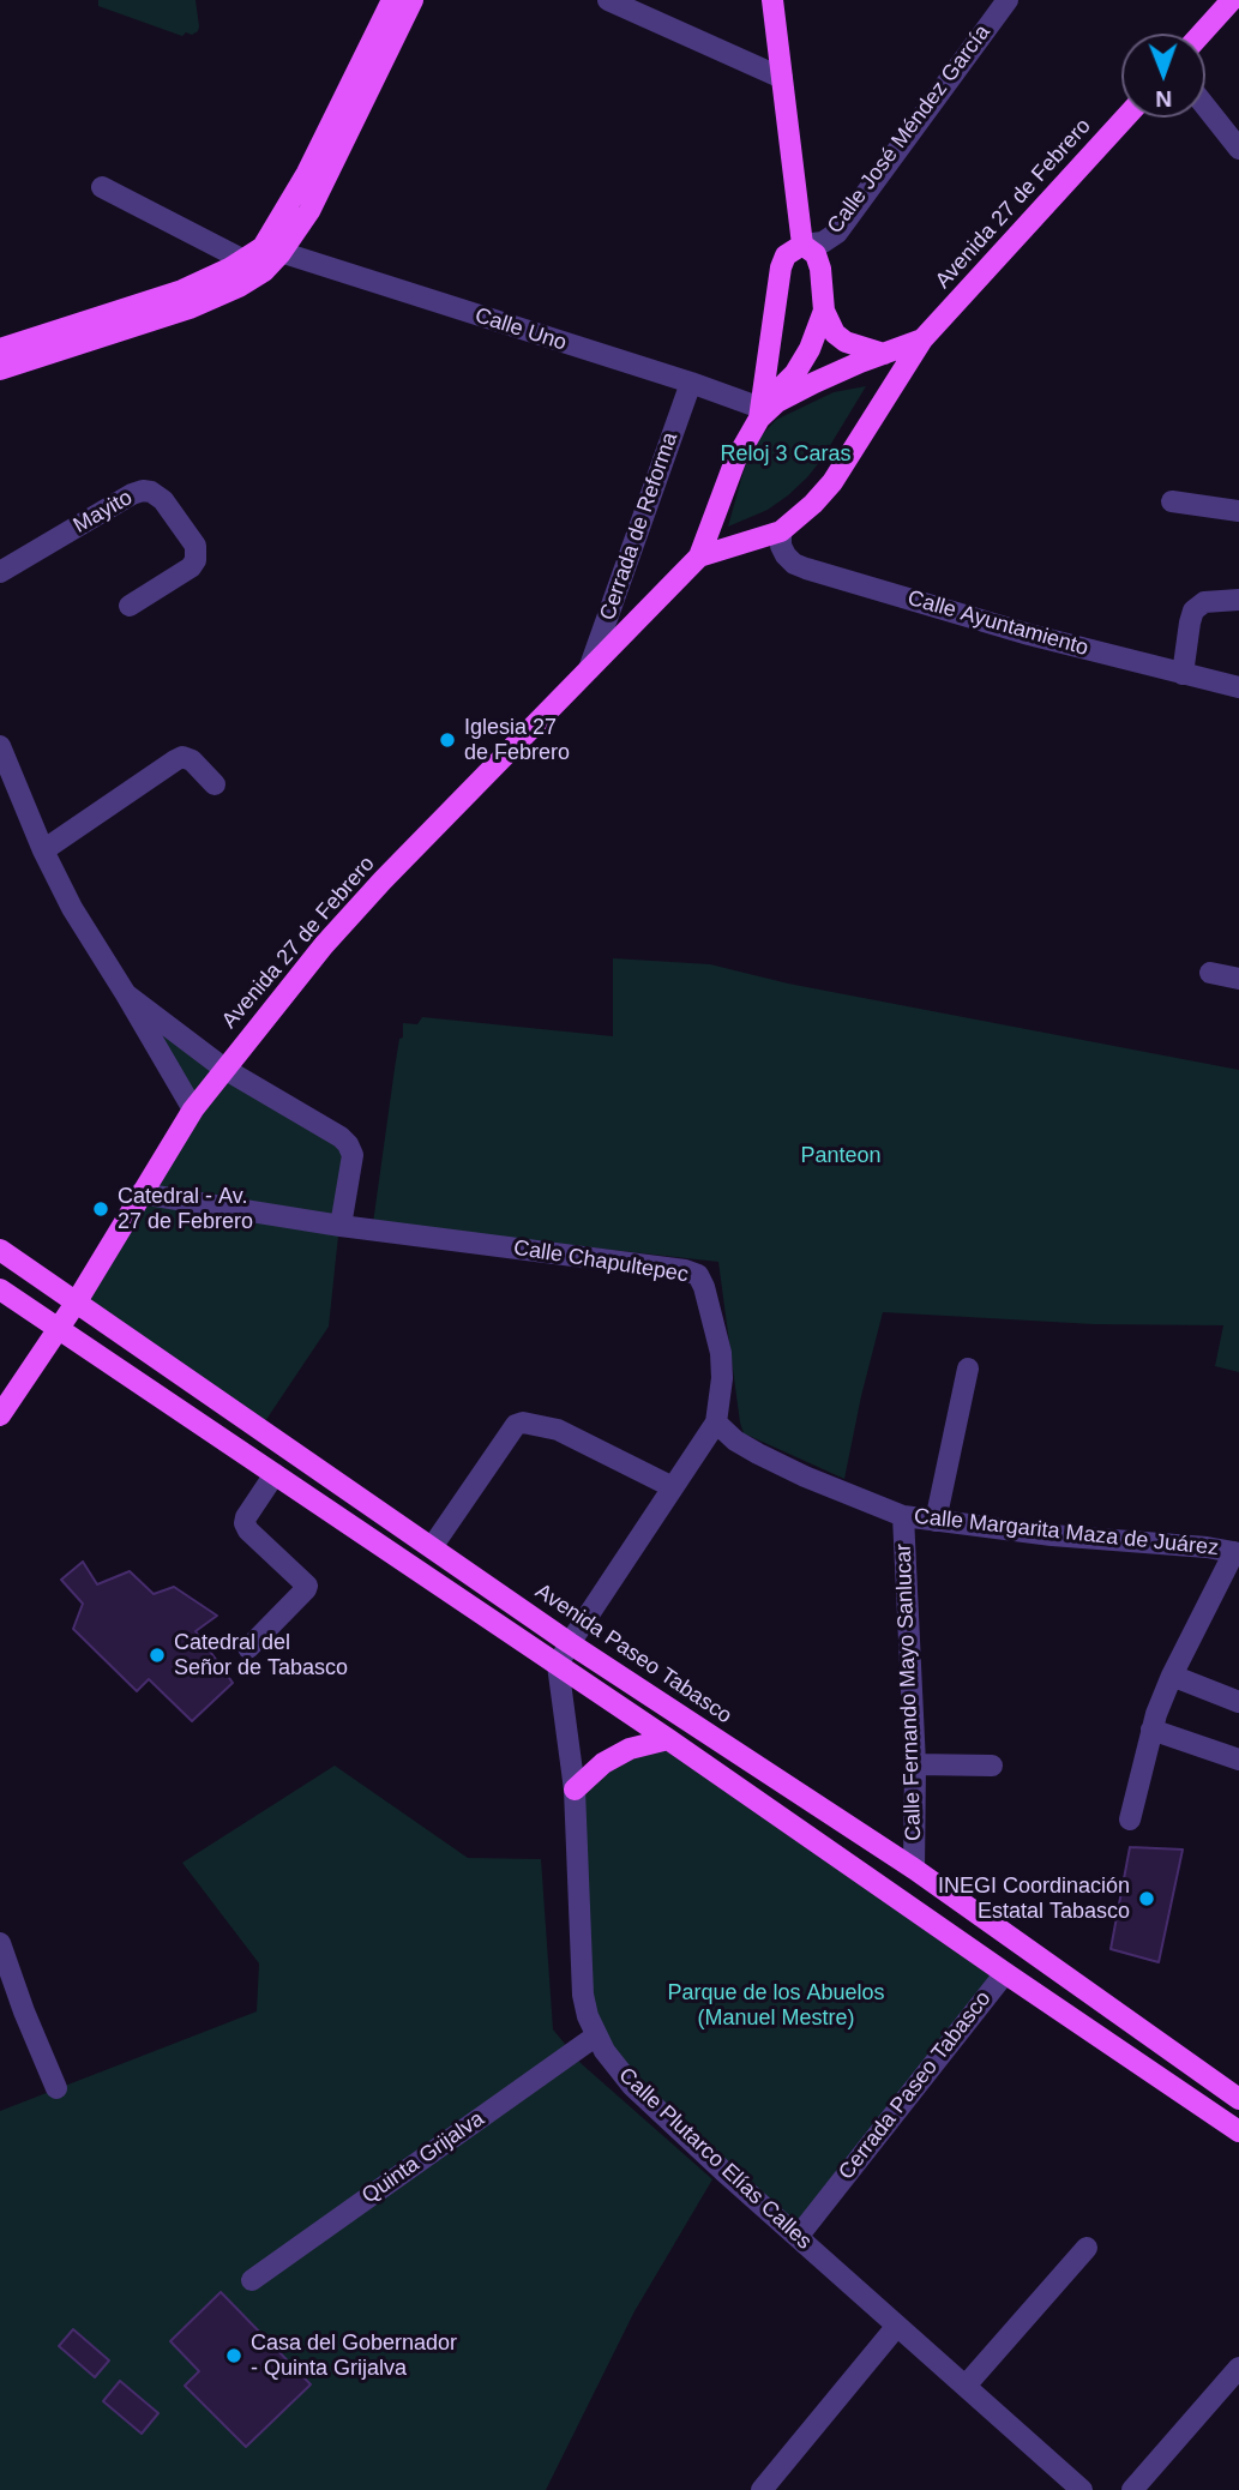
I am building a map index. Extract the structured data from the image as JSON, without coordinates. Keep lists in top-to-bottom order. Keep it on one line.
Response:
{"streets":{"main road":["Avenida 27 de Febrero","Avenida Paseo Tabasco"],"street":["Calle José Méndez García","Calle Uno","Mayito","Cerrada de Reforma","Calle Ayuntamiento","Calle Chapultepec","Calle Margarita Maza de Juárez","Calle Fernando Mayo Sanlucar","Cerrada Paseo Tabasco","Quinta Grijalva","Calle Plutarco Elías Calles"]},"crossings":[["Avenida 27 de Febrero","Calle Uno"],["Avenida 27 de Febrero","Cerrada de Reforma"],["Avenida 27 de Febrero","Calle Ayuntamiento"],["Avenida 27 de Febrero","Calle Chapultepec"],["Avenida 27 de Febrero","Avenida Paseo Tabasco"],["Calle Uno","Cerrada de Reforma"],["Calle Chapultepec","Calle Margarita Maza de Juárez"],["Calle Chapultepec","Avenida Paseo Tabasco"],["Calle Chapultepec","Calle Plutarco Elías Calles"],["Calle Margarita Maza de Juárez","Calle Fernando Mayo Sanlucar"],["Avenida Paseo Tabasco","Calle Fernando Mayo Sanlucar"],["Cerrada Paseo Tabasco","Calle Plutarco Elías Calles"],["Quinta Grijalva","Calle Plutarco Elías Calles"]],"parks":["Reloj 3 Caras","Panteon","Parque de los Abuelos (Manuel Mestre)"],"places":["Iglesia 27 de Febrero","Catedral - Av. 27 de Febrero","Catedral del Señor de Tabasco","INEGI Coordinación Estatal Tabasco","Casa del Gobernador - Quinta Grijalva"],"north":"bottom"}
